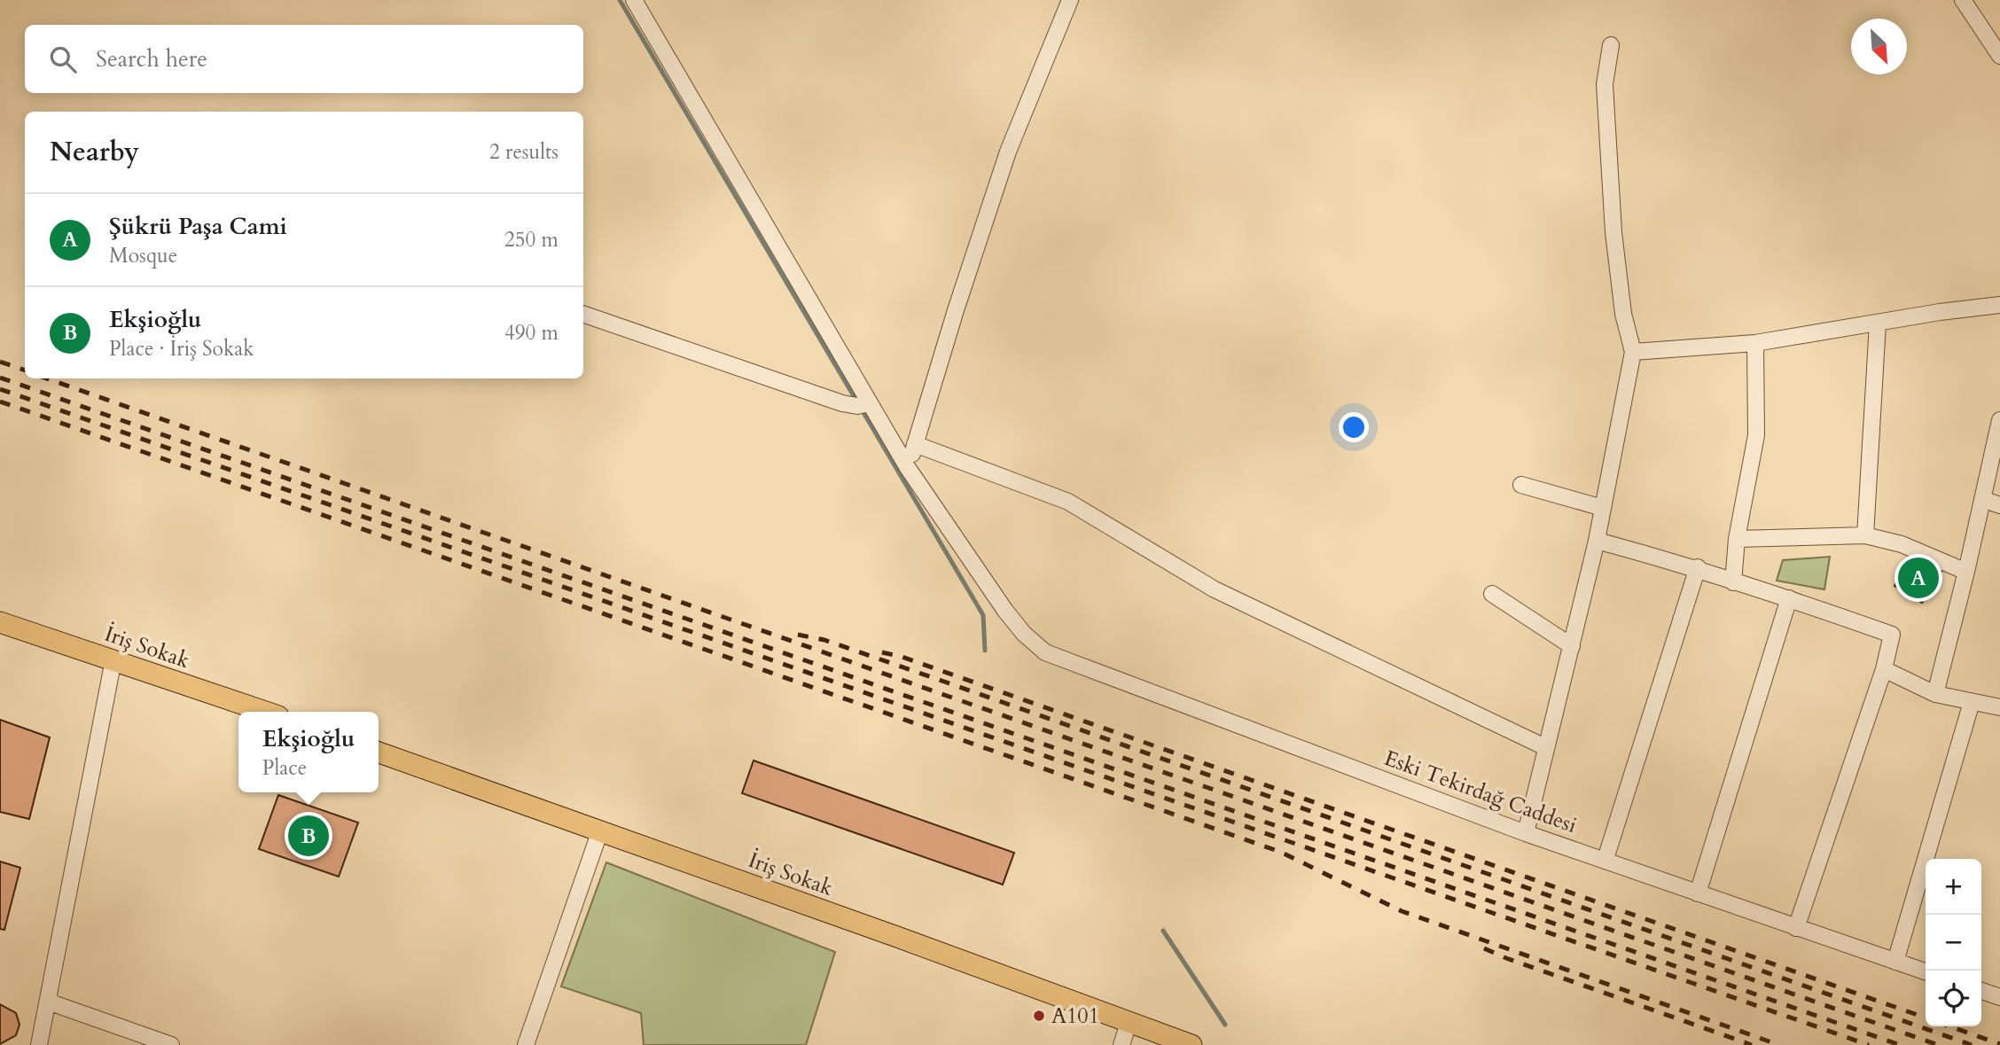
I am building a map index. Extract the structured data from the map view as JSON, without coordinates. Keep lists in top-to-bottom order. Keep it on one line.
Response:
{"streets":{"main road":["İriş Sokak"],"street":["Eski Tekirdağ Caddesi"]},"places":["A101"],"north":"bottom right","page":{"search":"Search here","heading":["Nearby","2 results"],"list":[{"mark":"A","name":"Şükrü Paşa Cami","note":"Mosque","value":"250 m"},{"mark":"B","name":"Ekşioğlu","note":"Place · İriş Sokak","value":"490 m"}],"pins":["A","B"],"popup":["Ekşioğlu","Place"],"map_buttons":["+","−"]}}
